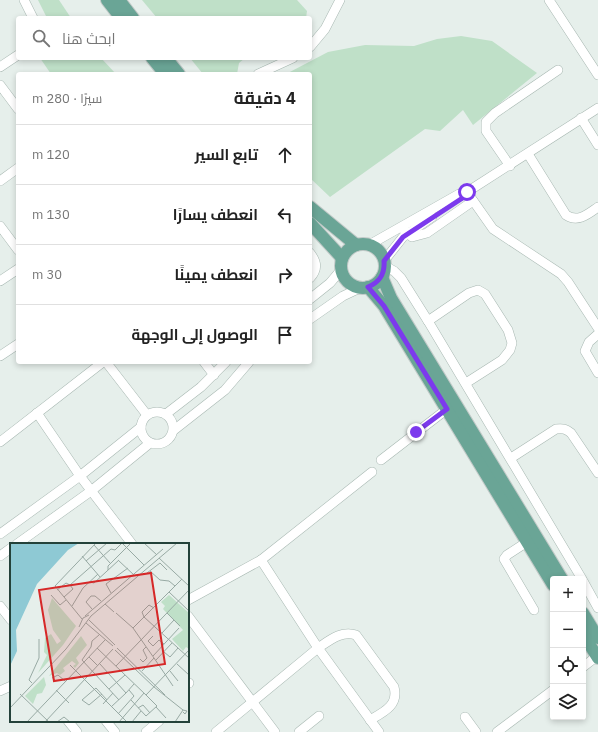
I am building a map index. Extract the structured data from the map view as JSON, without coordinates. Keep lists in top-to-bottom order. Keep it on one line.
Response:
{"page":{"search":"ابحث هنا","heading":["4 دقيقة","سيرًا · 280 m"],"list":[["تابع السير","120 m"],["انعطف يسارًا","130 m"],["انعطف يمينًا","30 m"],"الوصول إلى الوجهة"],"map_buttons":["+","−"]}}
